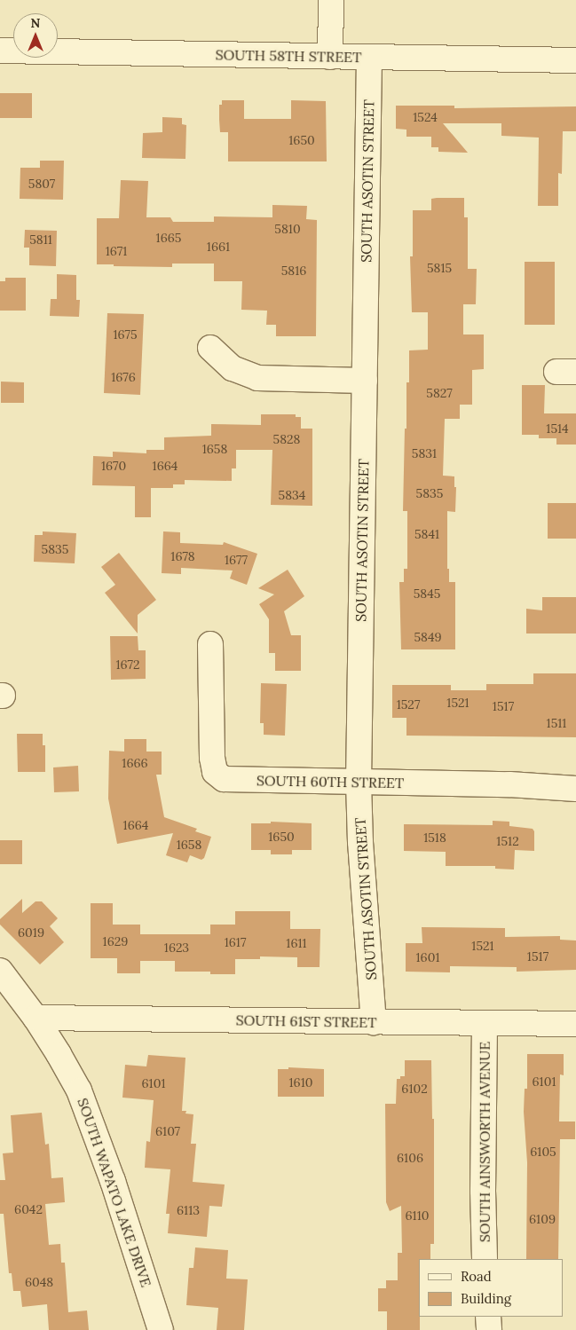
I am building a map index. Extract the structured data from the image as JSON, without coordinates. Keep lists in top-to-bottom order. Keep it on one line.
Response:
{"streets":{"street":["SOUTH 58TH STREET","SOUTH ASOTIN STREET","SOUTH 60TH STREET","SOUTH 61ST STREET","SOUTH AINSWORTH AVENUE","SOUTH WAPATO LAKE DRIVE"]},"crossings":[["SOUTH 58TH STREET","SOUTH ASOTIN STREET"],["SOUTH ASOTIN STREET","SOUTH 60TH STREET"],["SOUTH ASOTIN STREET","SOUTH 61ST STREET"],["SOUTH 61ST STREET","SOUTH AINSWORTH AVENUE"],["SOUTH 61ST STREET","SOUTH WAPATO LAKE DRIVE"]],"house_numbers":["1524","1650","5807","5810","1665","5811","1661","1671","5815","5816","1675","1676","5827","1514","5828","1658","5831","1670","1664","5835","5834","5841","5835","1678","1677","5845","5849","1672","1521","1527","1517","1511","1666","1664","1650","1518","1512","1658","6019","1629","1617","1611","1521","1623","1517","1601","6101","1610","6101","6102","6107","6105","6106","6042","6113","6110","6109","6048"],"legend":["Road","Building"],"north":"top"}
